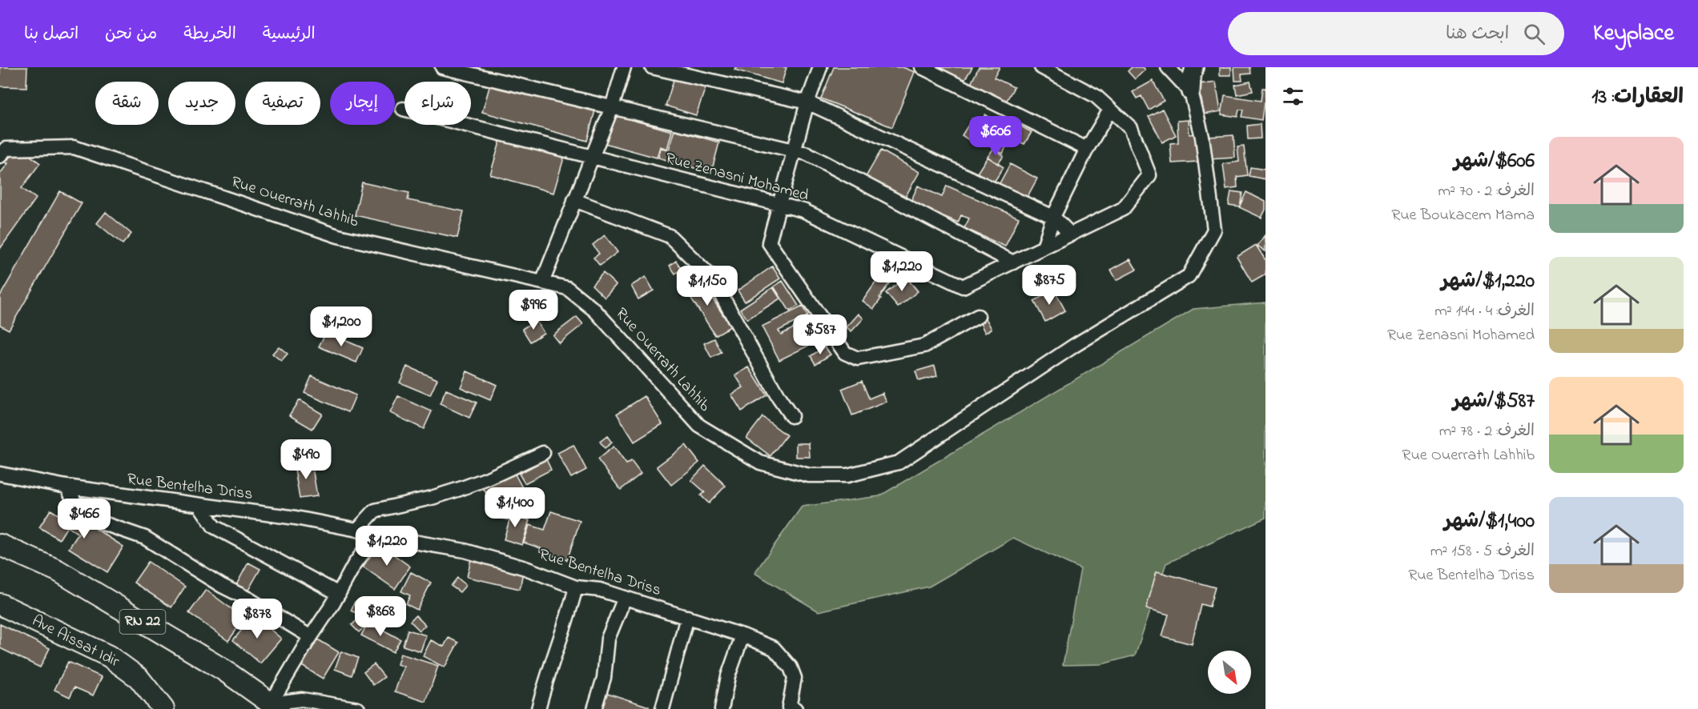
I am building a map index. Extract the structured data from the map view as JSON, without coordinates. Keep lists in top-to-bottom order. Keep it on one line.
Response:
{"streets":{"main road":["RN 22","Ave Aissat Idir"],"street":["Rue Zenasni Mohamed","Rue Ouerrath Lahhib","Rue Bentelha Driss"]},"north":"bottom right","page":{"header":"Keyplace","search":"ابحث هنا","nav":["الرئيسية","الخريطة","من نحن","اتصل بنا"],"heading":"العقارات: 13","chip":["شراء","إيجار","تصفية","جديد","شقة"],"price":["$606","$1,220","$875","$1,150","$996","$1,200","$587","$490","$1,400","$466","$1,220","$868","$878"],"list":[{"name":"$606/شهر","note":"الغرف: 2 · 70 m² · Rue Boukacem Mama"},{"name":"$1,220/شهر","note":"الغرف: 4 · 144 m² · Rue Zenasni Mohamed"},{"name":"$587/شهر","note":"الغرف: 2 · 78 m² · Rue Ouerrath Lahhib"},{"name":"$1,400/شهر","note":"الغرف: 5 · 158 m² · Rue Bentelha Driss"}]}}
